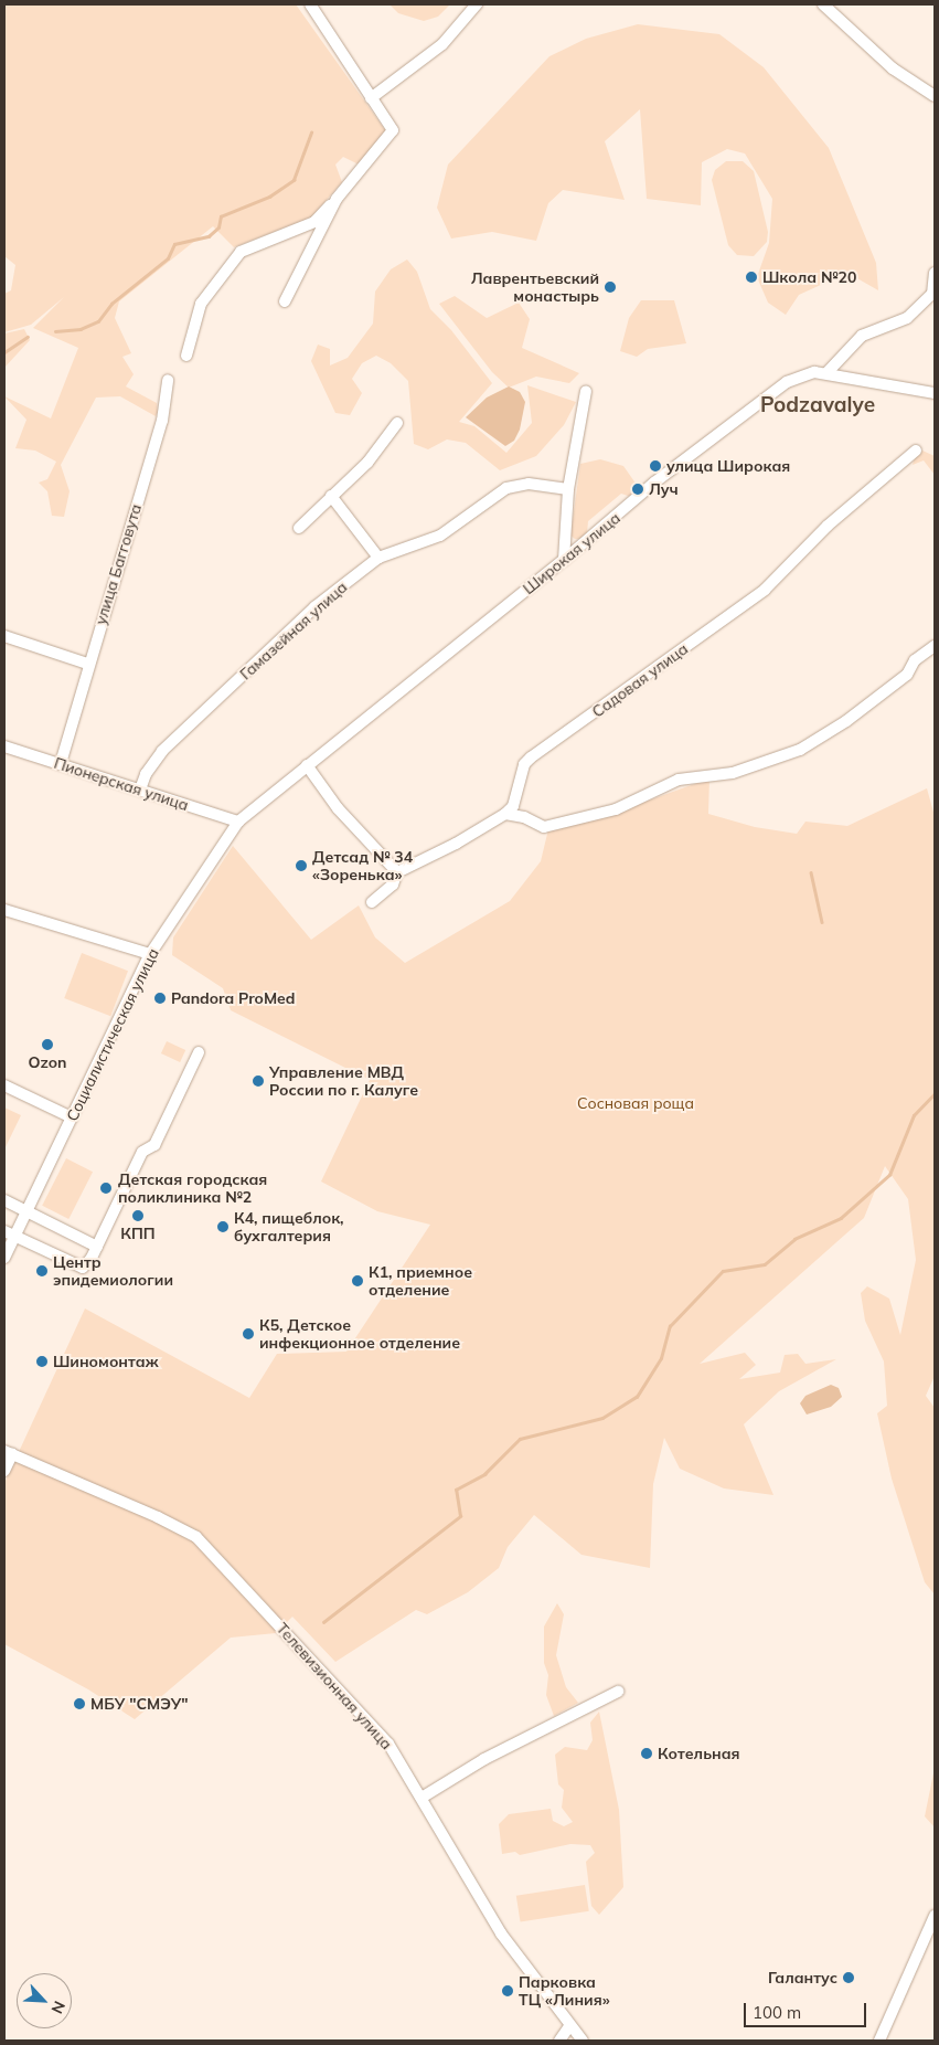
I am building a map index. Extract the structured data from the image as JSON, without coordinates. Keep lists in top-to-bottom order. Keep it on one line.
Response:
{"streets":{"street":["Широкая улица","улица Багговута","Гамазейная улица","Садовая улица","Пионерская улица","Социалистическая улица","Телевизионная улица"]},"crossings":[["Широкая улица","Пионерская улица"],["Широкая улица","Социалистическая улица"],["улица Багговута","Пионерская улица"],["Гамазейная улица","Пионерская улица"],["Пионерская улица","Социалистическая улица"]],"districts":["Podzavalye"],"parks":["Сосновая роща"],"places":["Школа №20","Лаврентьевский монастырь","улица Широкая","Луч","Детсад № 34 «Зоренька»","Pandora ProMed","Ozon","Управление МВД России по г. Калуге","Детская городская поликлиника №2","КПП","К4, пищеблок, бухгалтерия","Центр эпидемиологии","К1, приемное отделение","К5, Детское инфекционное отделение","Шиномонтаж","МБУ \"СМЭУ\"","Котельная","Галантус","Парковка ТЦ «Линия»"],"scale_bar":"100 m","north":"bottom right"}
